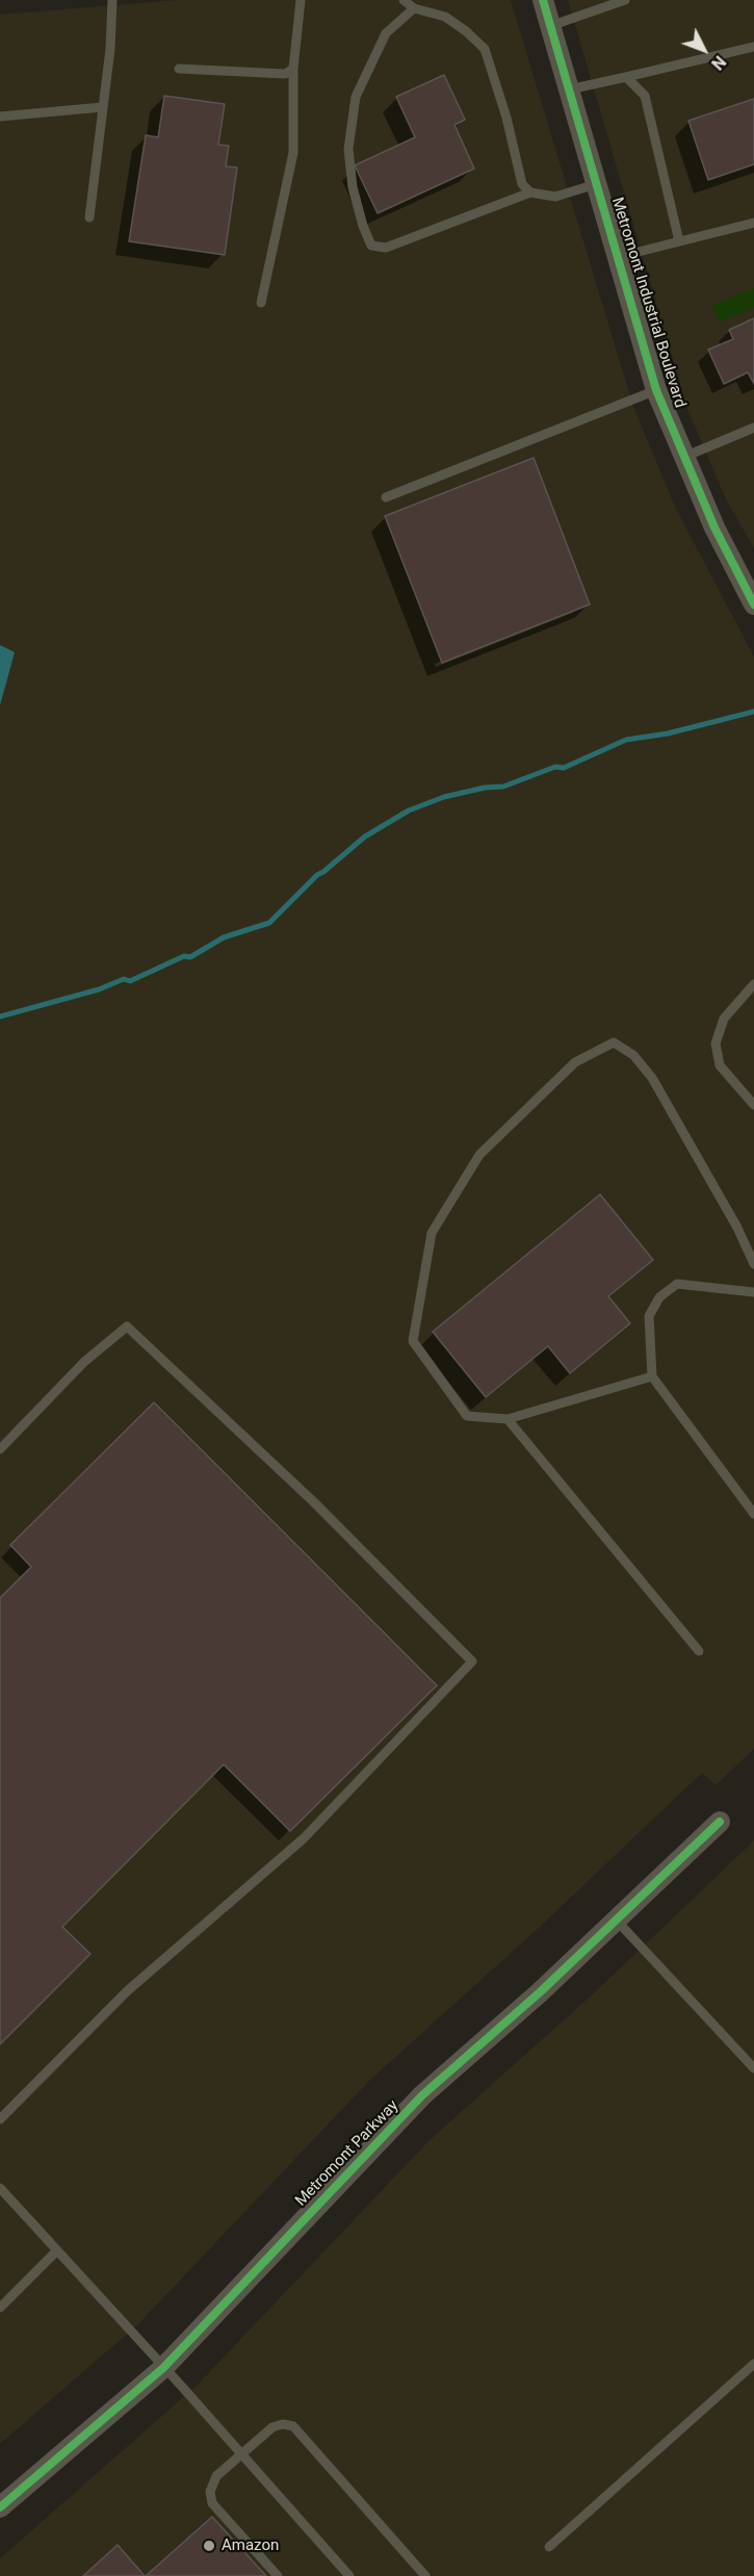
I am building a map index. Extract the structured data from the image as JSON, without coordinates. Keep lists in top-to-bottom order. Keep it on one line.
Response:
{"streets":{"street":["Metromont Industrial Boulevard","Metromont Parkway"]},"places":["Amazon"],"north":"bottom right"}
